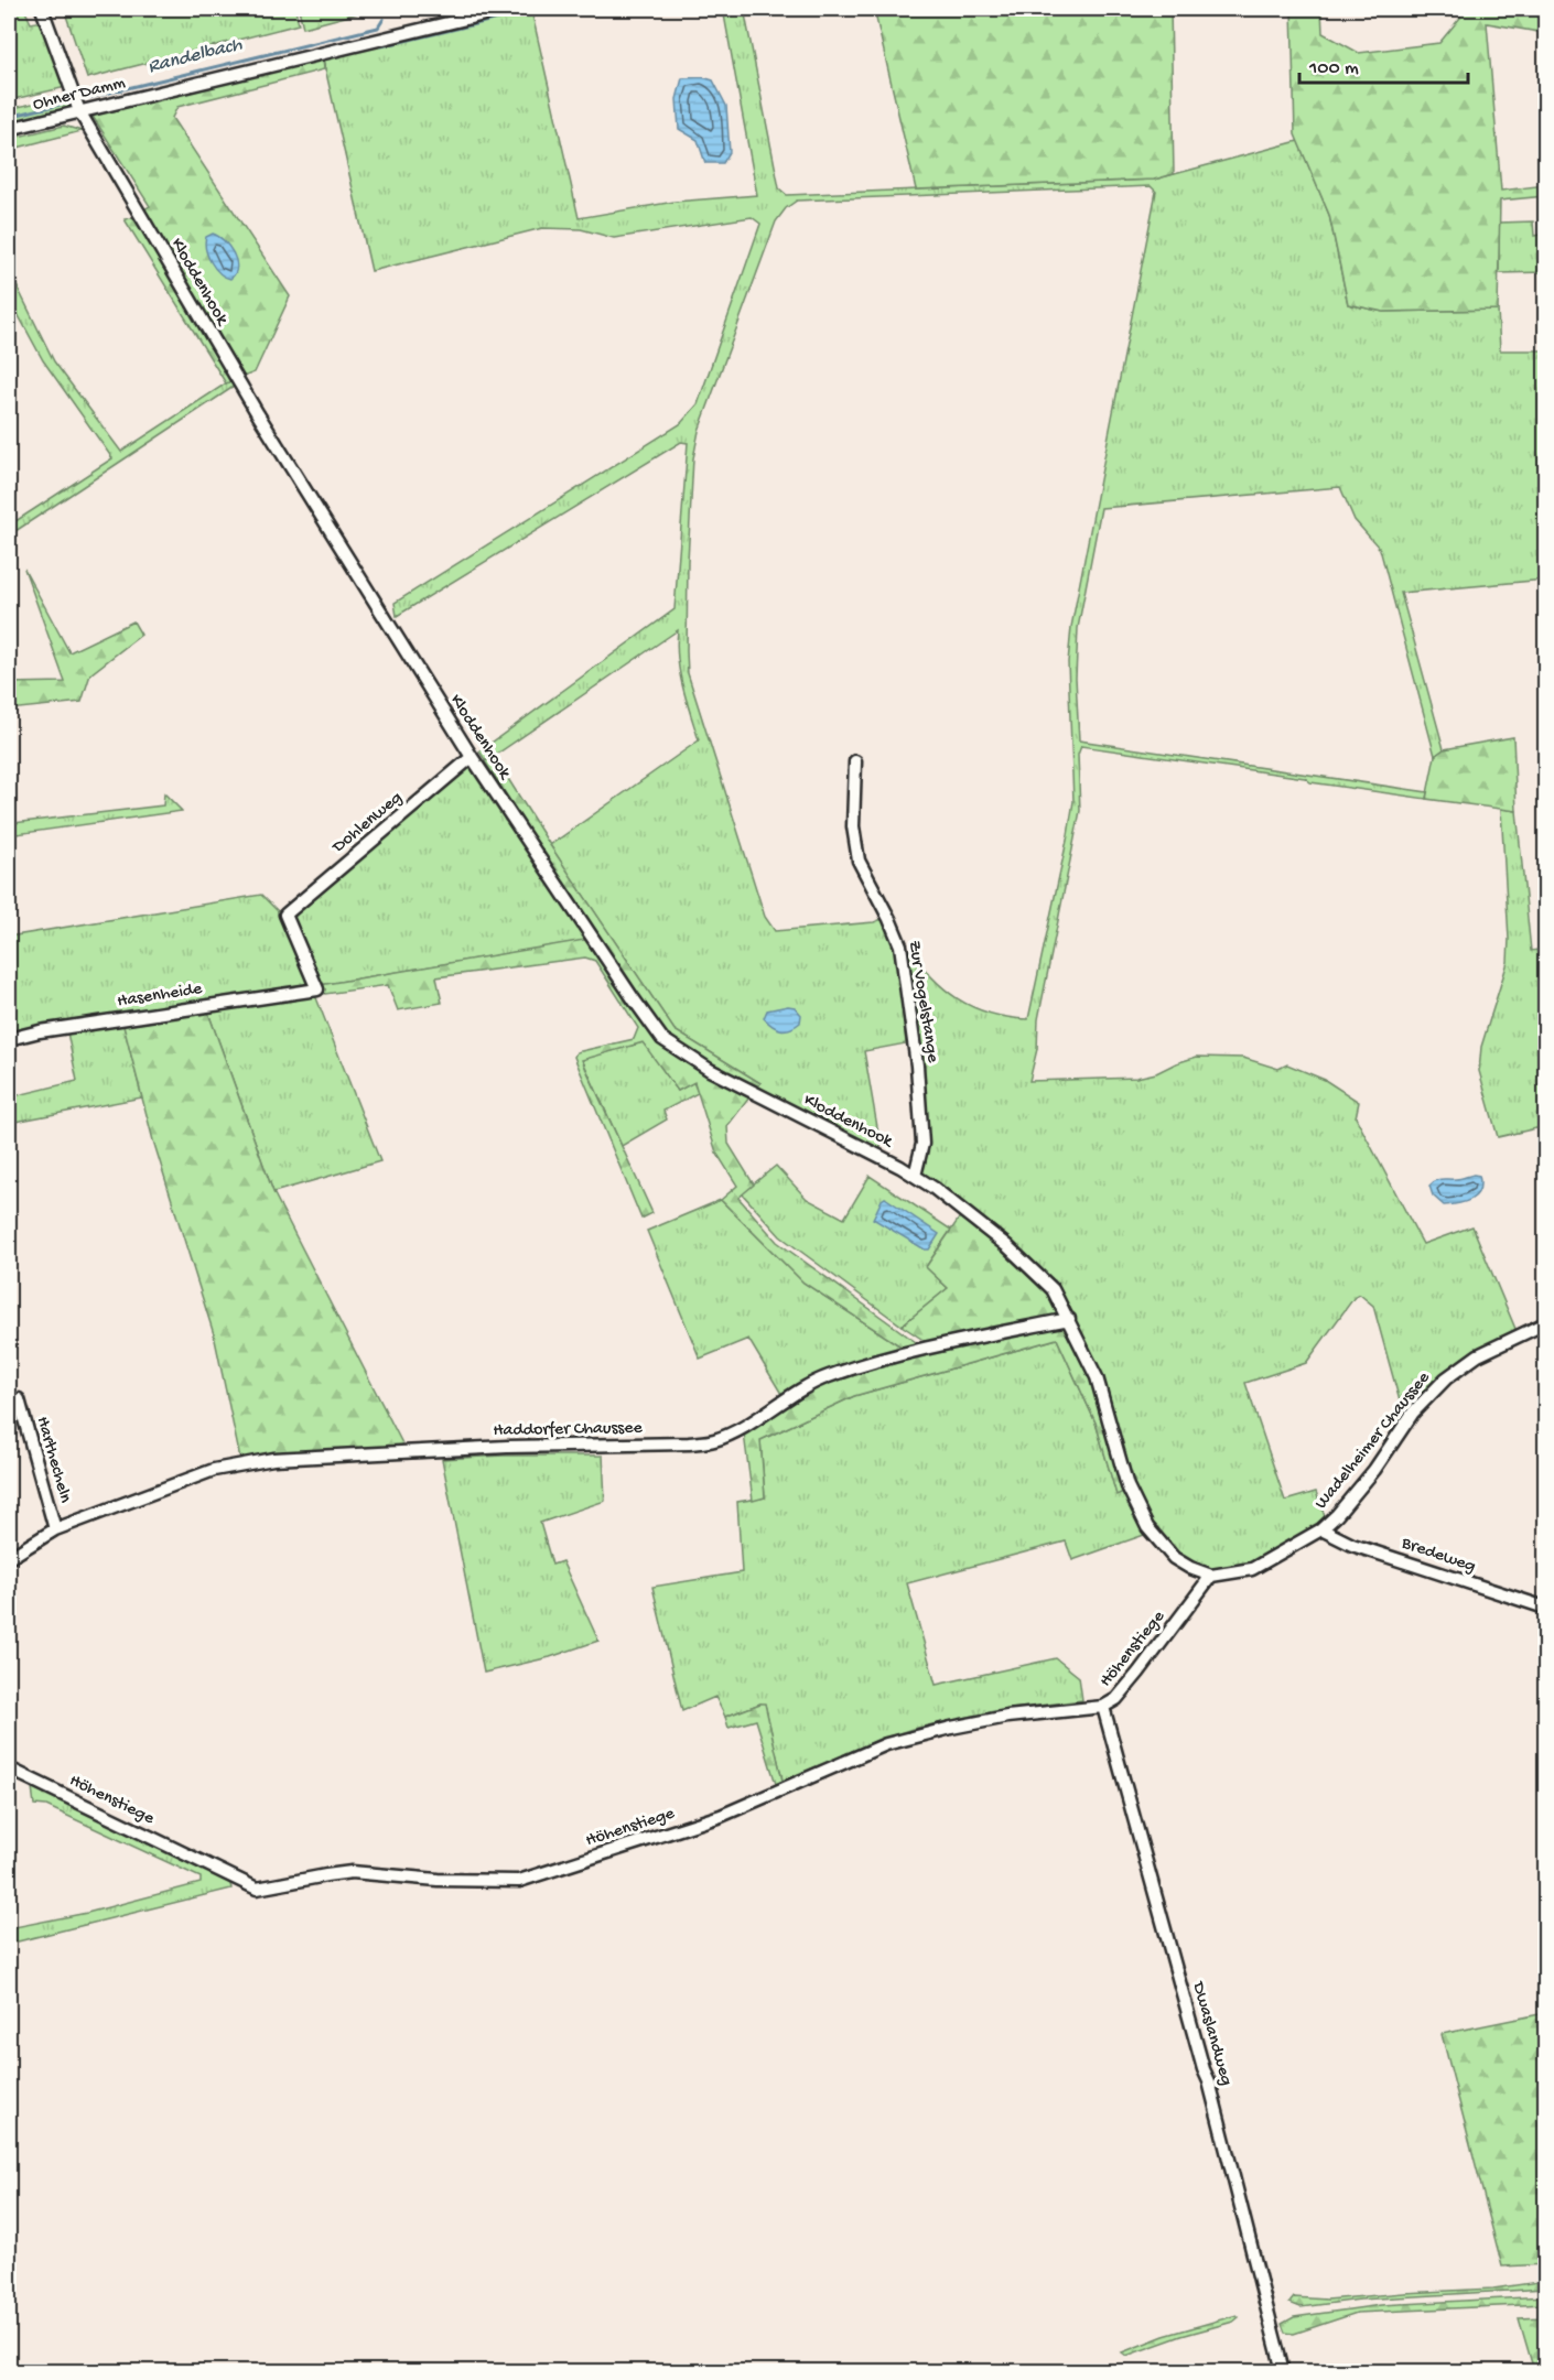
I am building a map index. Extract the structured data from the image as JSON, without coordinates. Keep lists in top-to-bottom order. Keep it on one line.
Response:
{"streets":{"street":["Ohner Damm","Kloddenhook","Dohlenweg","Hasenheide","Zur Vogelstange","Haddorfer Chaussee","Wadelheimer Chaussee","Harthecheln","Bredeweg","Höhenstiege","Dwaslandweg"]},"crossings":[["Ohner Damm","Kloddenhook"],["Kloddenhook","Dohlenweg"],["Kloddenhook","Zur Vogelstange"],["Kloddenhook","Haddorfer Chaussee"],["Dohlenweg","Hasenheide"],["Haddorfer Chaussee","Harthecheln"],["Wadelheimer Chaussee","Bredeweg"],["Wadelheimer Chaussee","Höhenstiege"],["Höhenstiege","Dwaslandweg"]],"water":["Randelbach"],"scale_bar":"100 m"}
